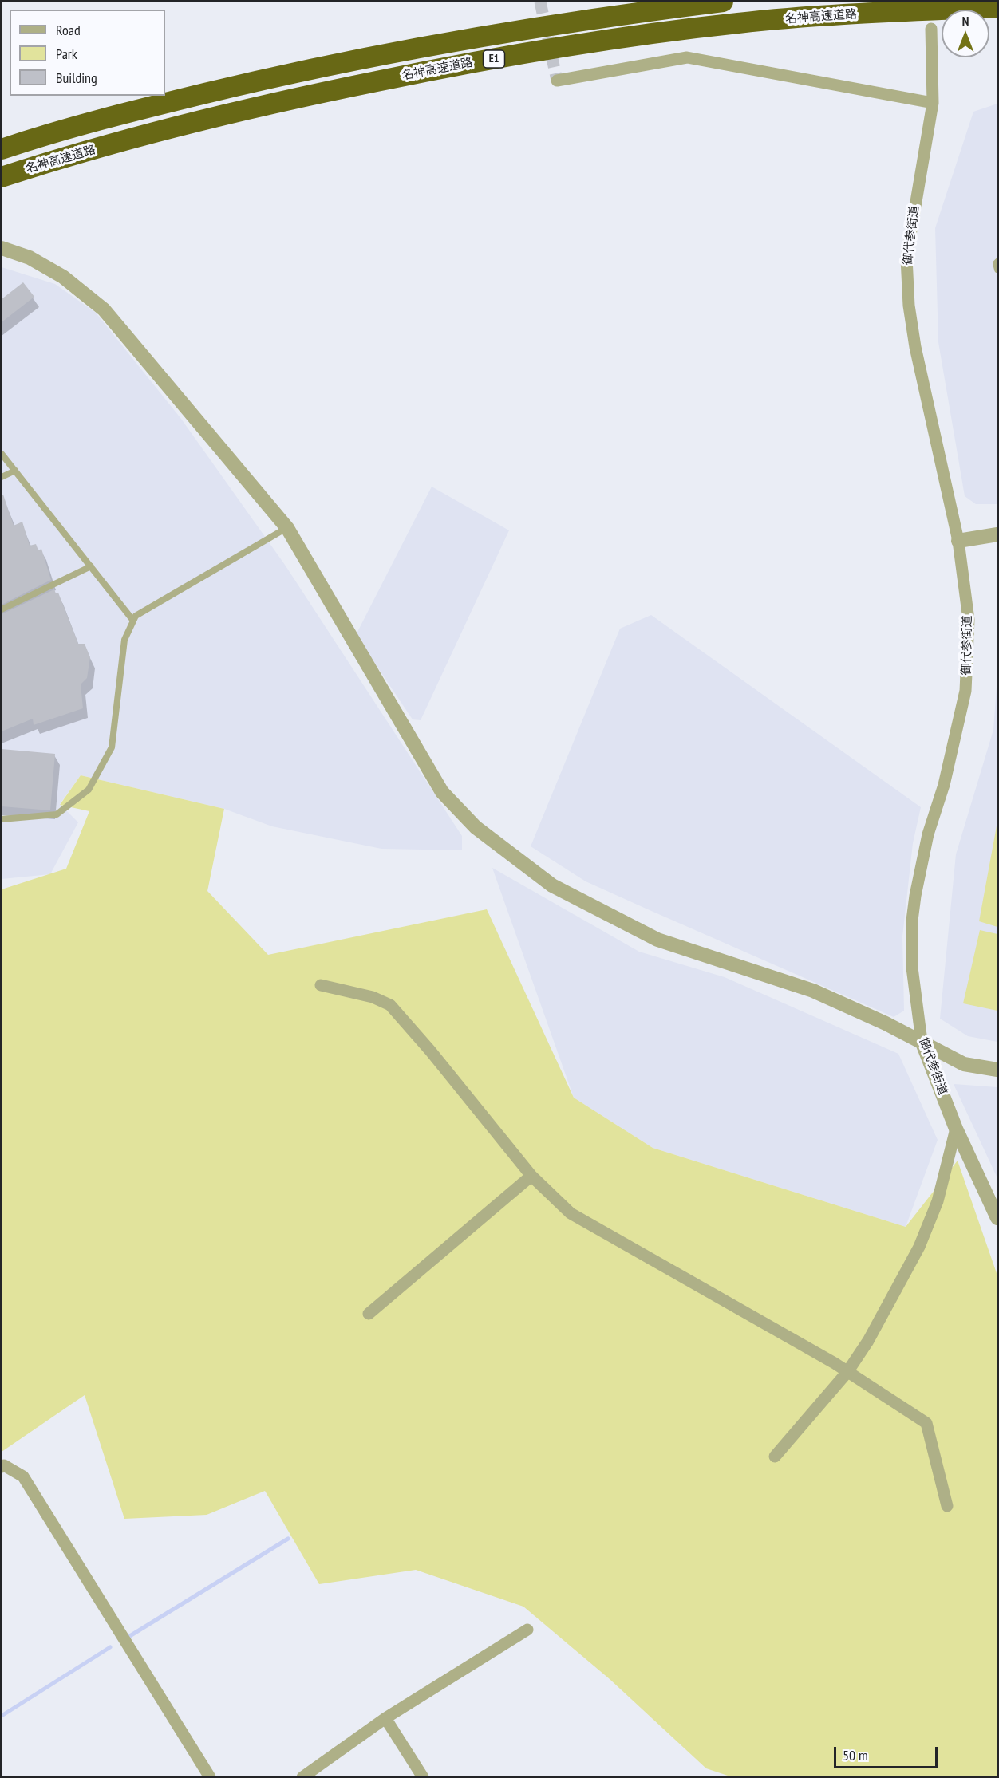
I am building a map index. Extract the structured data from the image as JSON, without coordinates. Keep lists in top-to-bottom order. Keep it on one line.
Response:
{"streets":{"highway":["名神高速道路","E1"],"street":["御代参街道"]},"legend":["Road","Park","Building"],"scale_bar":"50 m","north":"top"}
